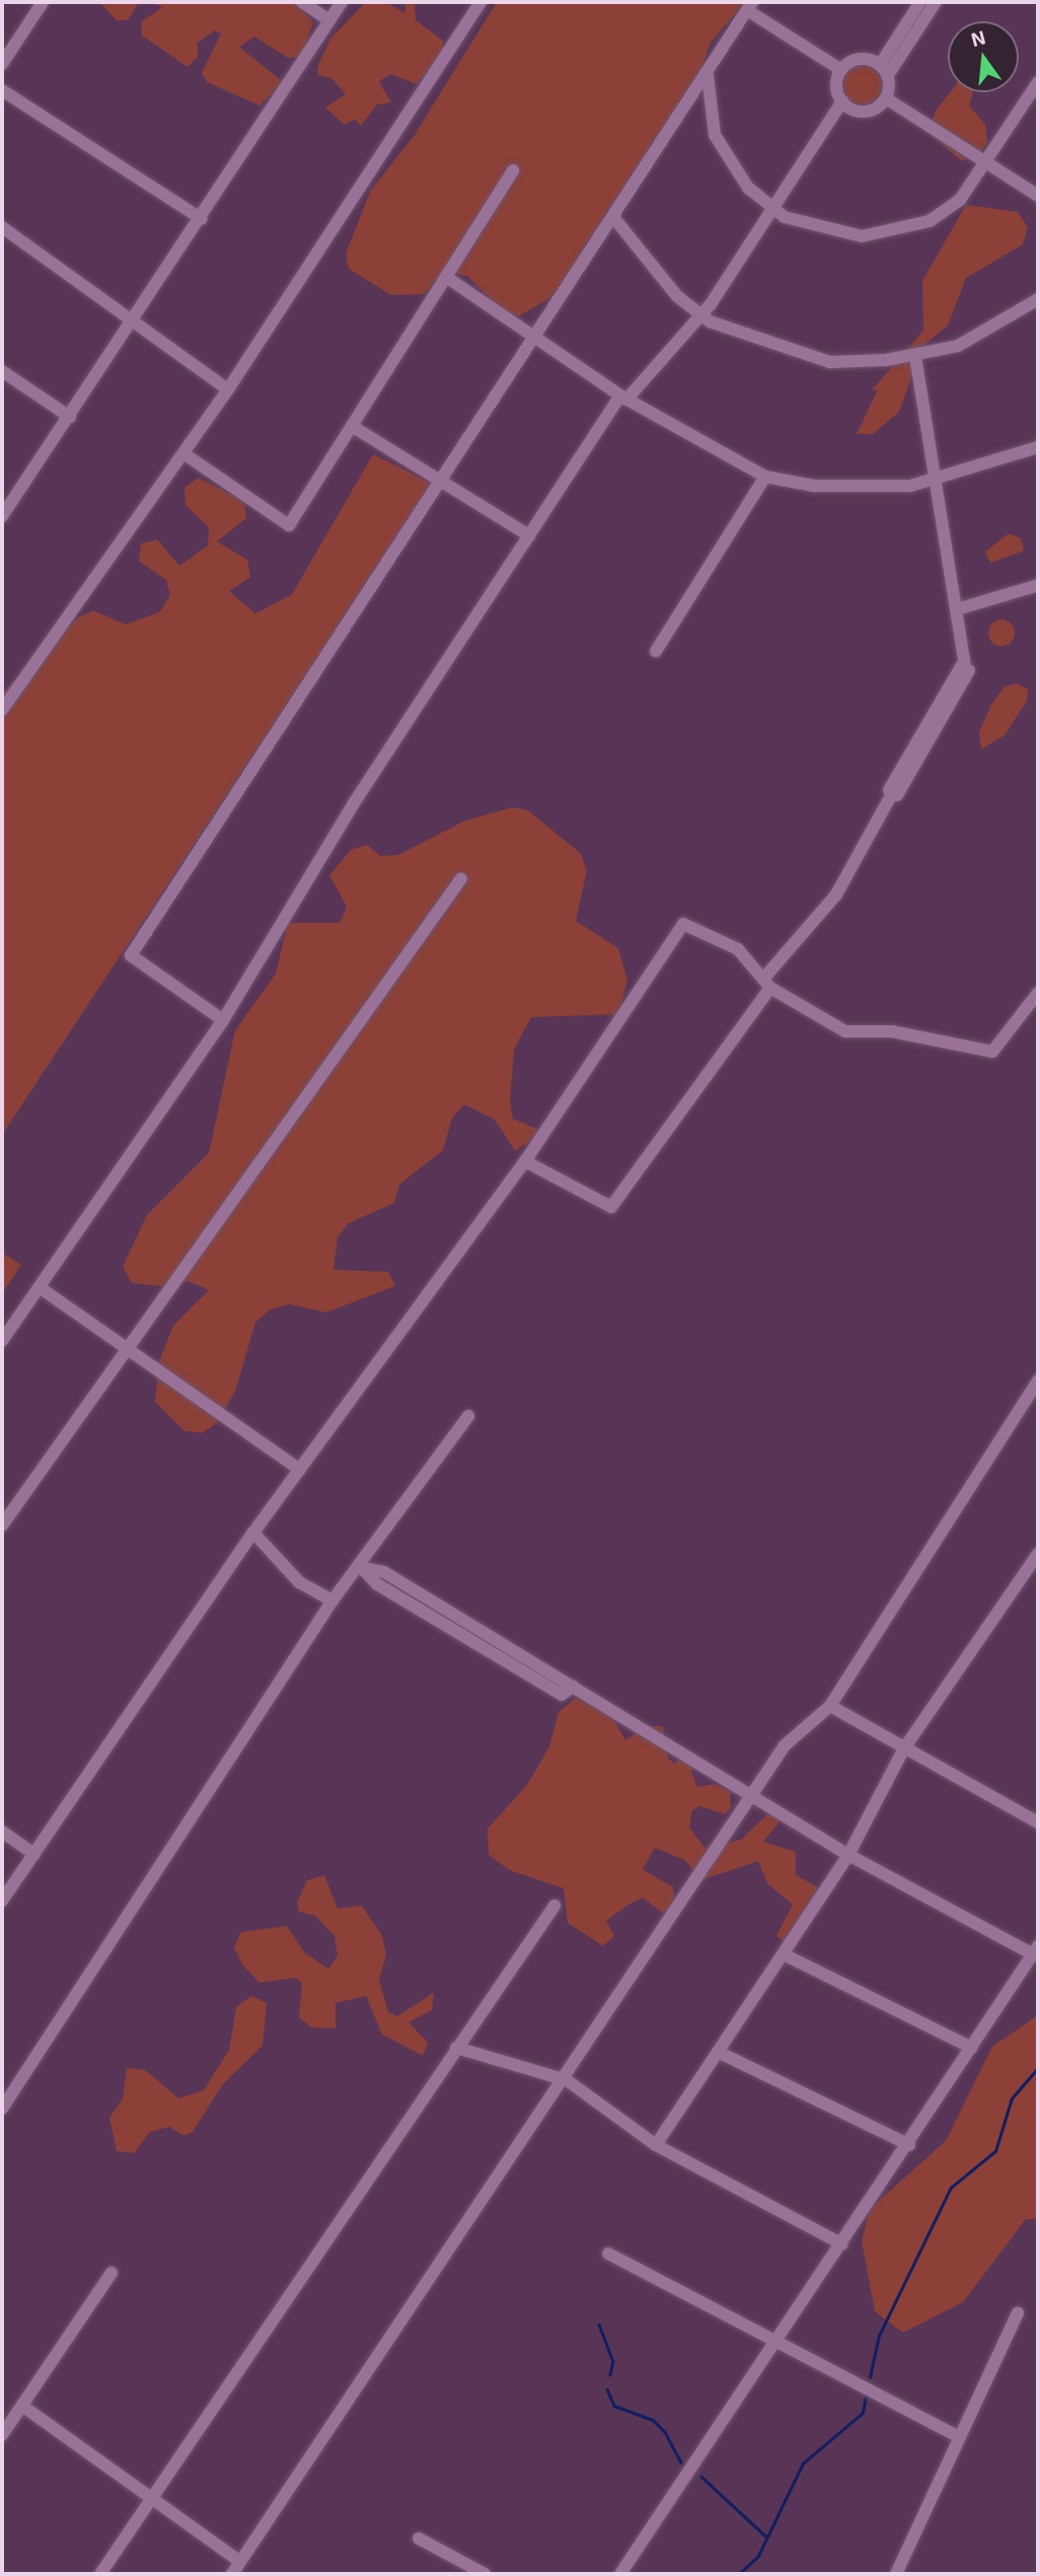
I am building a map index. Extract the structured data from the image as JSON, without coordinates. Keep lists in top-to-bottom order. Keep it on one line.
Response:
{"north":"top"}
